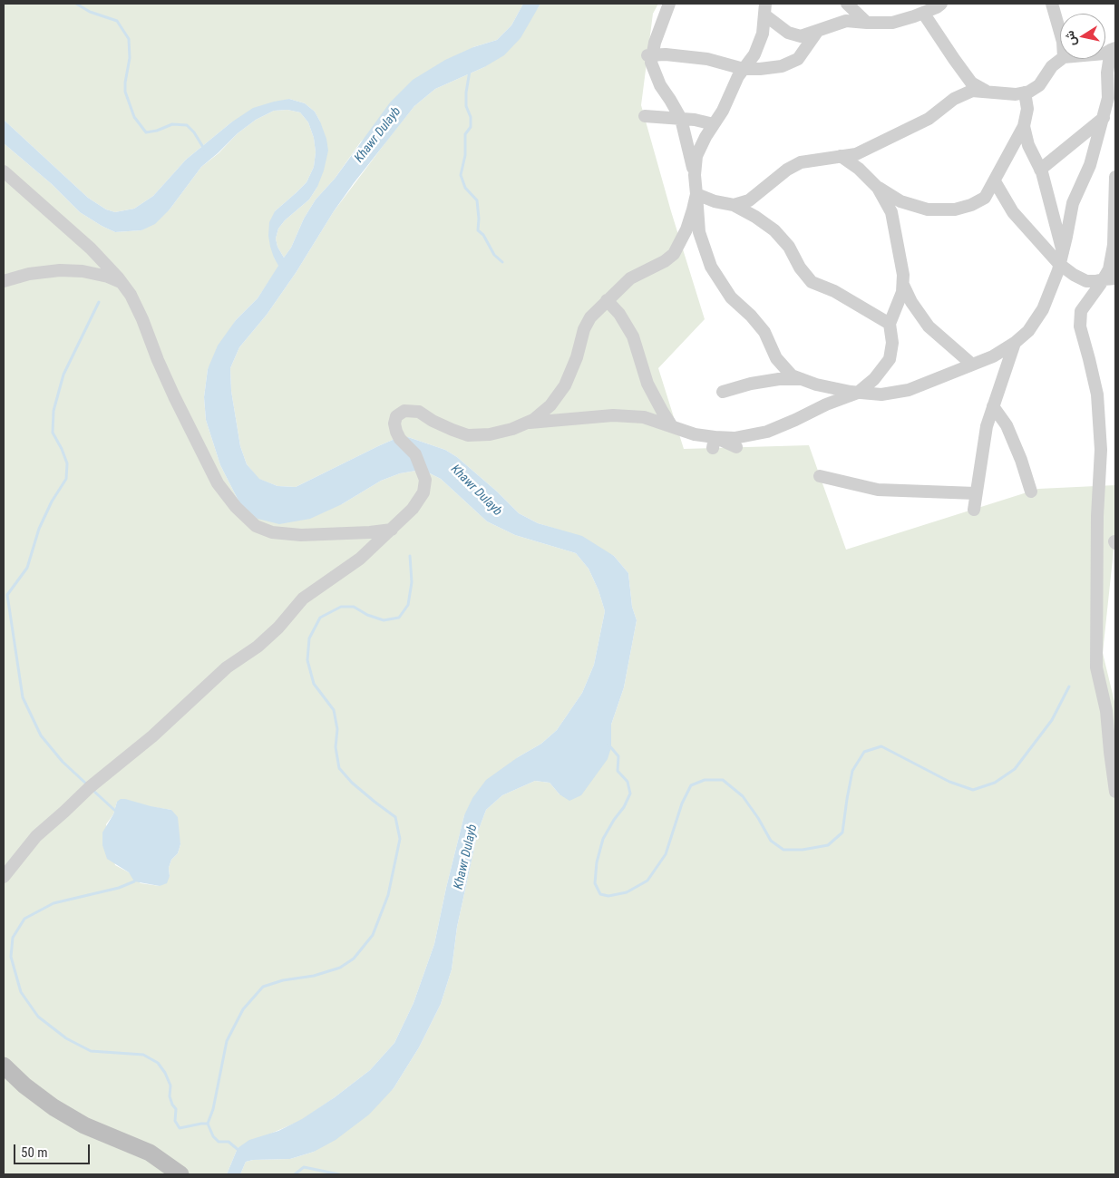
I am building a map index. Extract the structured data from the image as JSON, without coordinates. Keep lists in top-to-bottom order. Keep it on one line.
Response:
{"water":["Khawr Dulayb"],"scale_bar":"50 m","north":"left"}
